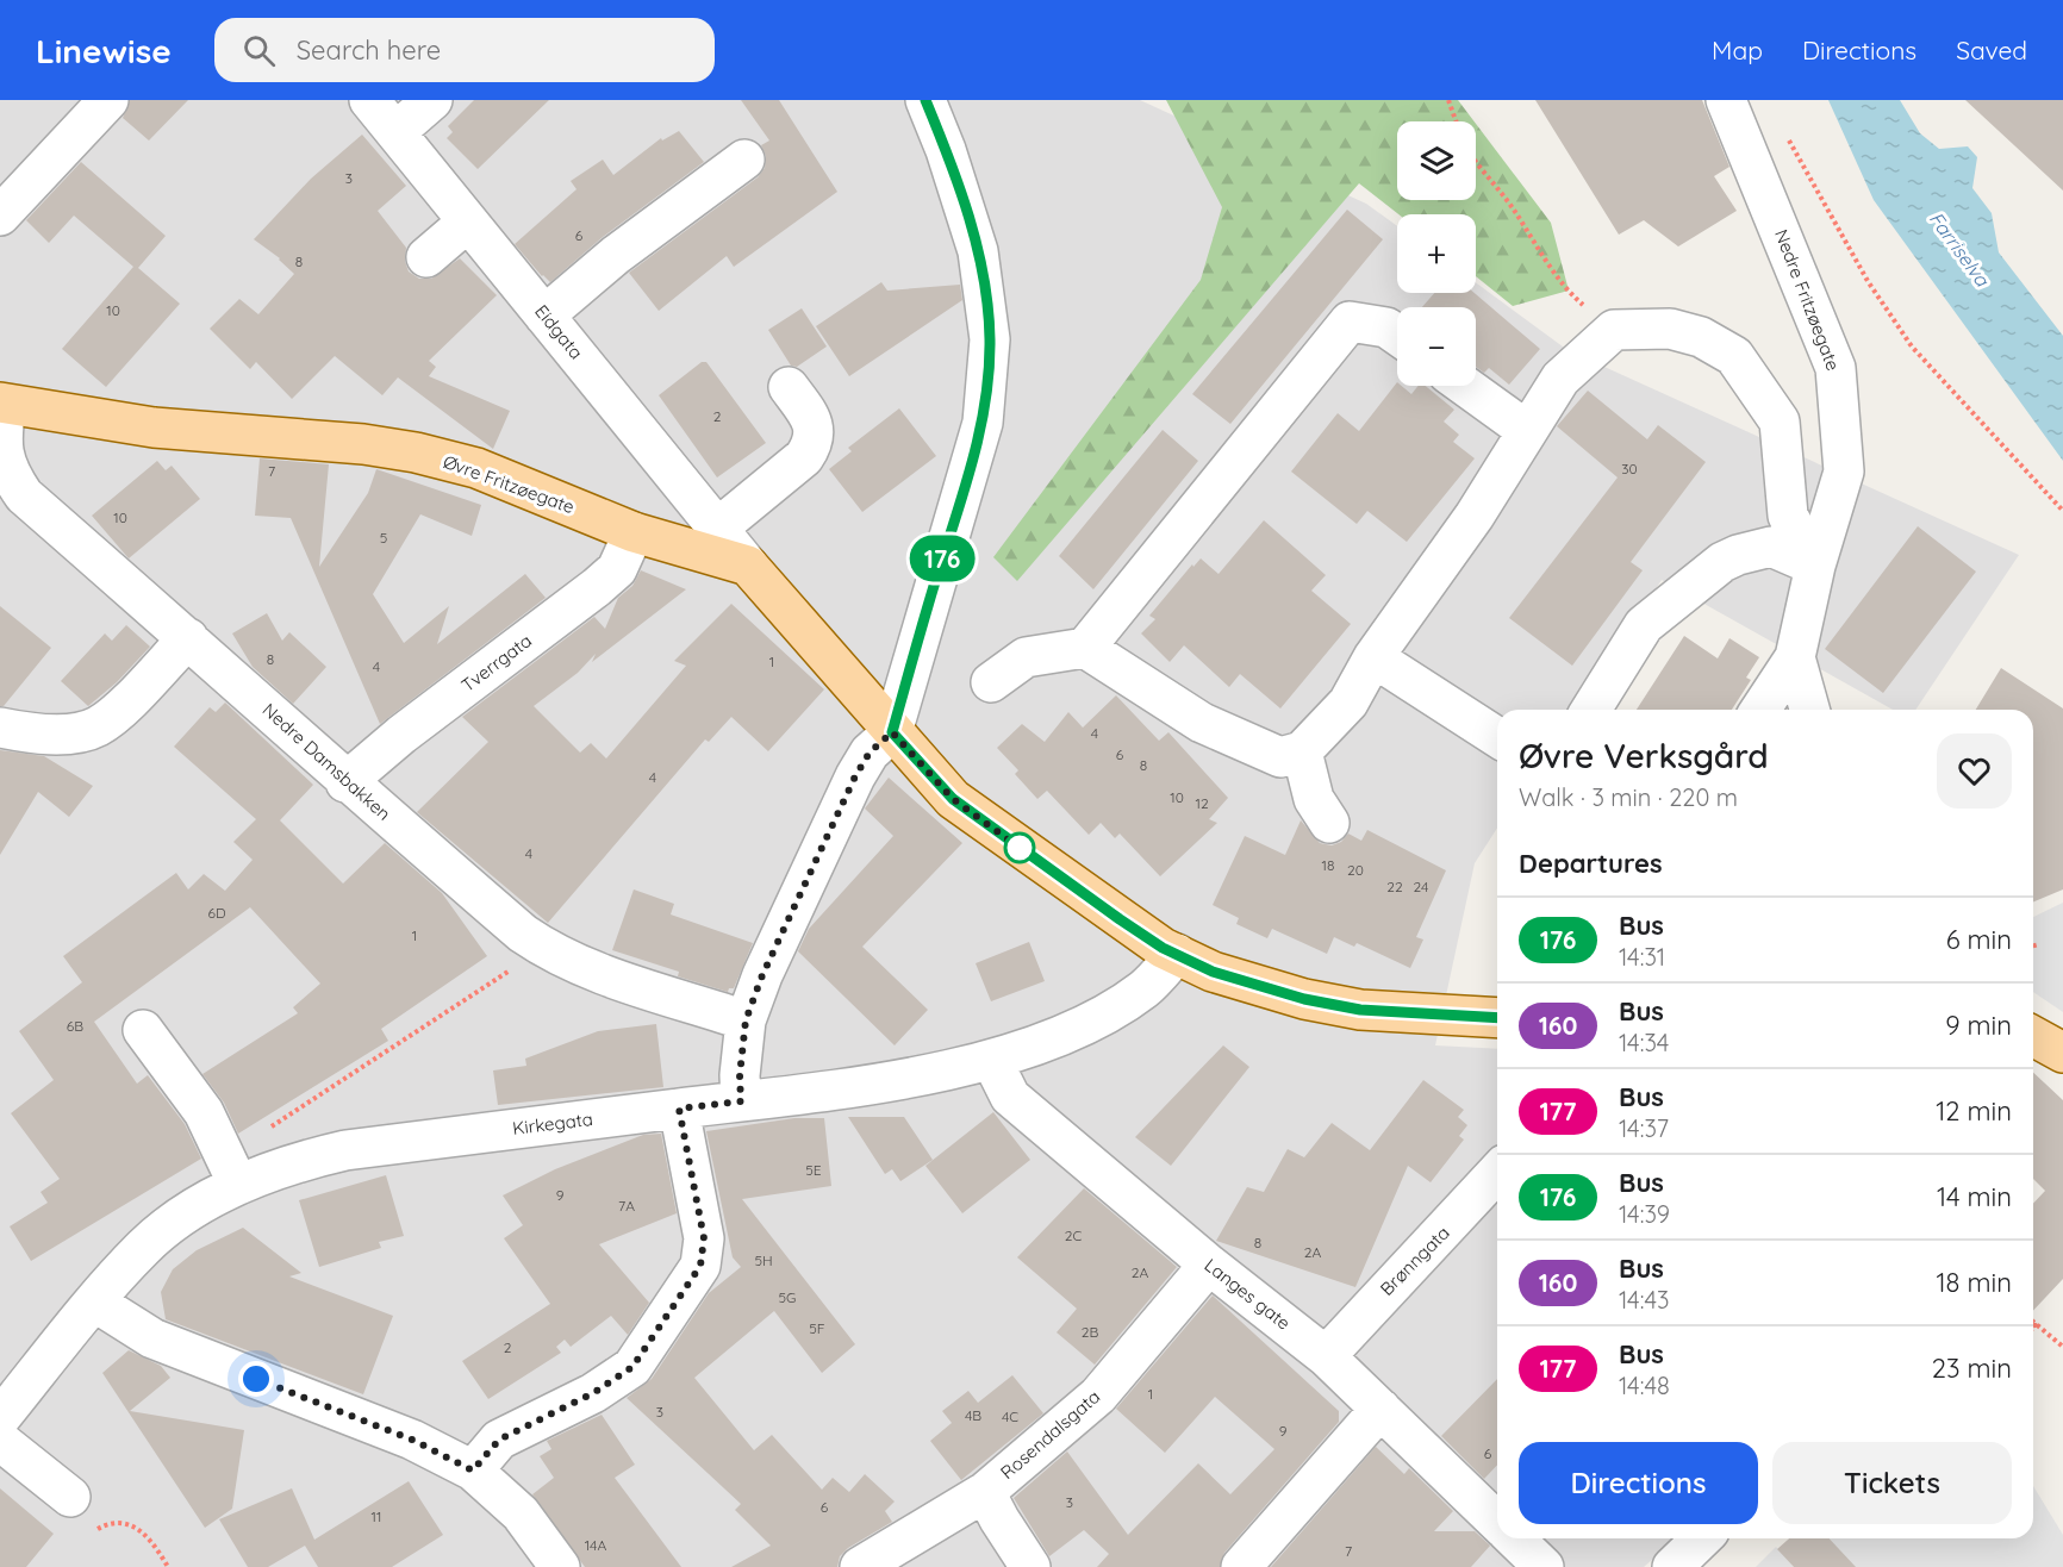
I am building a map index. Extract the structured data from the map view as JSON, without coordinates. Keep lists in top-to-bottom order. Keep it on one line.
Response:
{"streets":{"main road":["Øvre Fritzøegate"],"street":["Nedre Fritzøegate","Eidgata","Tverrgata","Nedre Damsbakken","Kirkegata","Brønngata","Langes gate","Rosendalsgata"]},"crossings":[["Eidgata","Øvre Fritzøegate"],["Øvre Fritzøegate","Tverrgata"],["Øvre Fritzøegate","Nedre Damsbakken"],["Tverrgata","Nedre Damsbakken"],["Kirkegata","Langes gate"],["Brønngata","Langes gate"],["Langes gate","Rosendalsgata"]],"water":["Farriselva"],"lines":["bus line 176"],"house_numbers":["3","6","8","10","2","30","7","10","5","8","1","4","4","6","8","4","10","12","4","18","20","22","24","6D","1","6B","5E","9","7A","2C","8","2A","5H","2A","5G","5F","2B","2","1","3","4B","4C","9","6","3","6","11","14A","7"],"page":{"header":"Linewise","search":"Search here","nav":["Map","Directions","Saved"],"on_map":"176","map_buttons":["+","−"],"heading":[["Øvre Verksgård","Walk · 3 min · 220 m"],"Departures"],"list":[{"mark":"176","name":"Bus","note":"14:31","value":"6 min"},{"mark":"160","name":"Bus","note":"14:34","value":"9 min"},{"mark":"177","name":"Bus","note":"14:37","value":"12 min"},{"mark":"176","name":"Bus","note":"14:39","value":"14 min"},{"mark":"160","name":"Bus","note":"14:43","value":"18 min"},{"mark":"177","name":"Bus","note":"14:48","value":"23 min"}],"buttons":["Directions","Tickets"]}}
